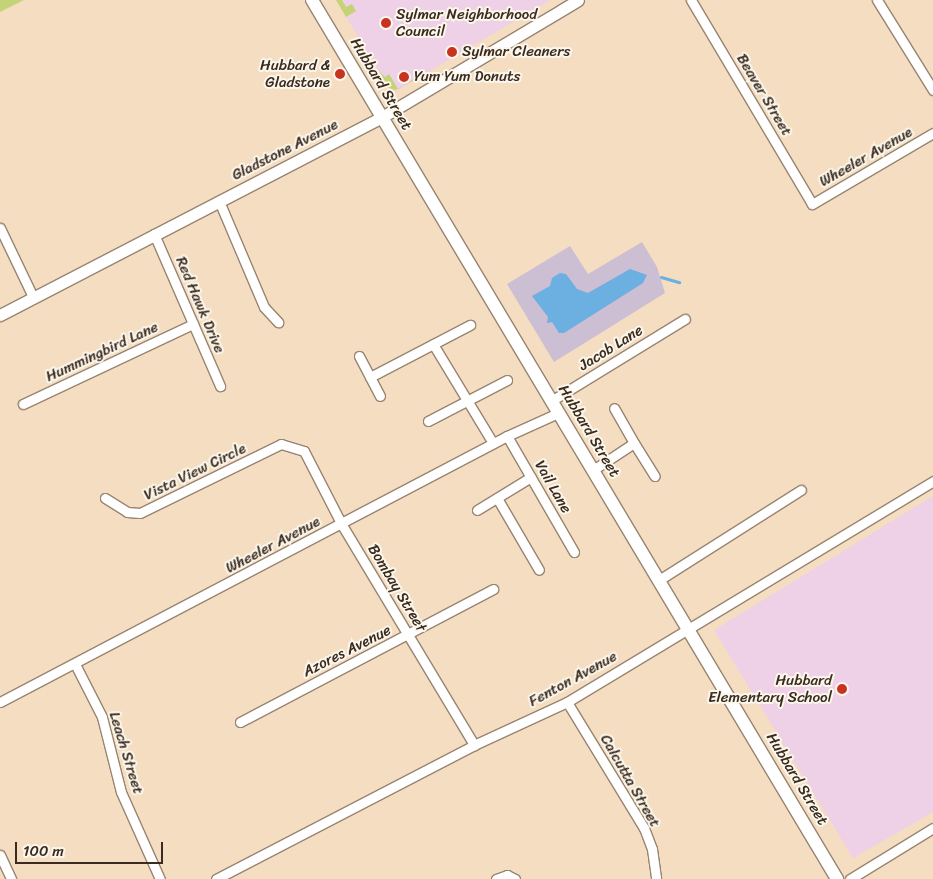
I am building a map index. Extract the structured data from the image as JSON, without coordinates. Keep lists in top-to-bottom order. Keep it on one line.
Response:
{"streets":{"main road":["Hubbard Street"],"street":["Beaver Street","Gladstone Avenue","Wheeler Avenue","Red Hawk Drive","Jacob Lane","Hummingbird Lane","Vista View Circle","Vail Lane","Bombay Street","Azores Avenue","Fenton Avenue","Leach Street","Calcutta Street"]},"crossings":[["Hubbard Street","Gladstone Avenue"],["Hubbard Street","Wheeler Avenue"],["Hubbard Street","Jacob Lane"],["Hubbard Street","Fenton Avenue"],["Beaver Street","Wheeler Avenue"],["Gladstone Avenue","Red Hawk Drive"],["Wheeler Avenue","Vail Lane"],["Wheeler Avenue","Bombay Street"],["Wheeler Avenue","Leach Street"],["Red Hawk Drive","Hummingbird Lane"],["Vista View Circle","Bombay Street"],["Bombay Street","Azores Avenue"],["Bombay Street","Fenton Avenue"],["Fenton Avenue","Calcutta Street"]],"places":["Sylmar Neighborhood Council","Sylmar Cleaners","Hubbard & Gladstone","Yum Yum Donuts","Hubbard Elementary School"],"scale_bar":"100 m"}
